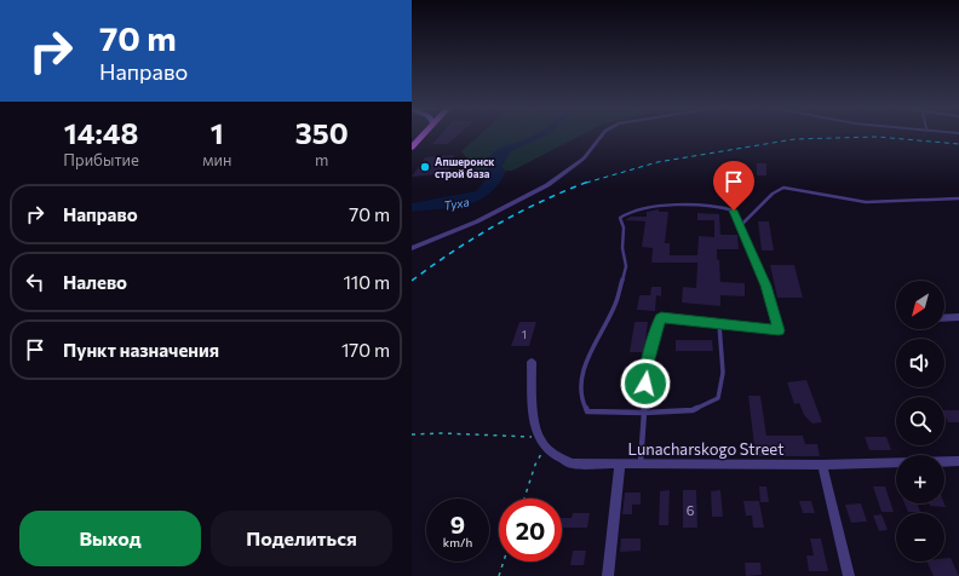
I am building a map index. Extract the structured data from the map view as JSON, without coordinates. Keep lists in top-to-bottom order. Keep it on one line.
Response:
{"streets":{"street":["Lunacharskogo Street"]},"water":["Туха"],"places":["Апшеронск строй база"],"house_numbers":["1","6"],"north":"bottom left","page":{"turn":["70 m","Направо"],"eta":["14:48","Прибытие","1","мин","350","m"],"list":[{"name":"Направо","value":"70 m"},{"name":"Налево","value":"110 m"},{"name":"Пункт назначения","value":"170 m"}],"map_buttons":["+","−"],"speed":"9 km/h","limit":"20","buttons":["Выход","Поделиться"]}}
